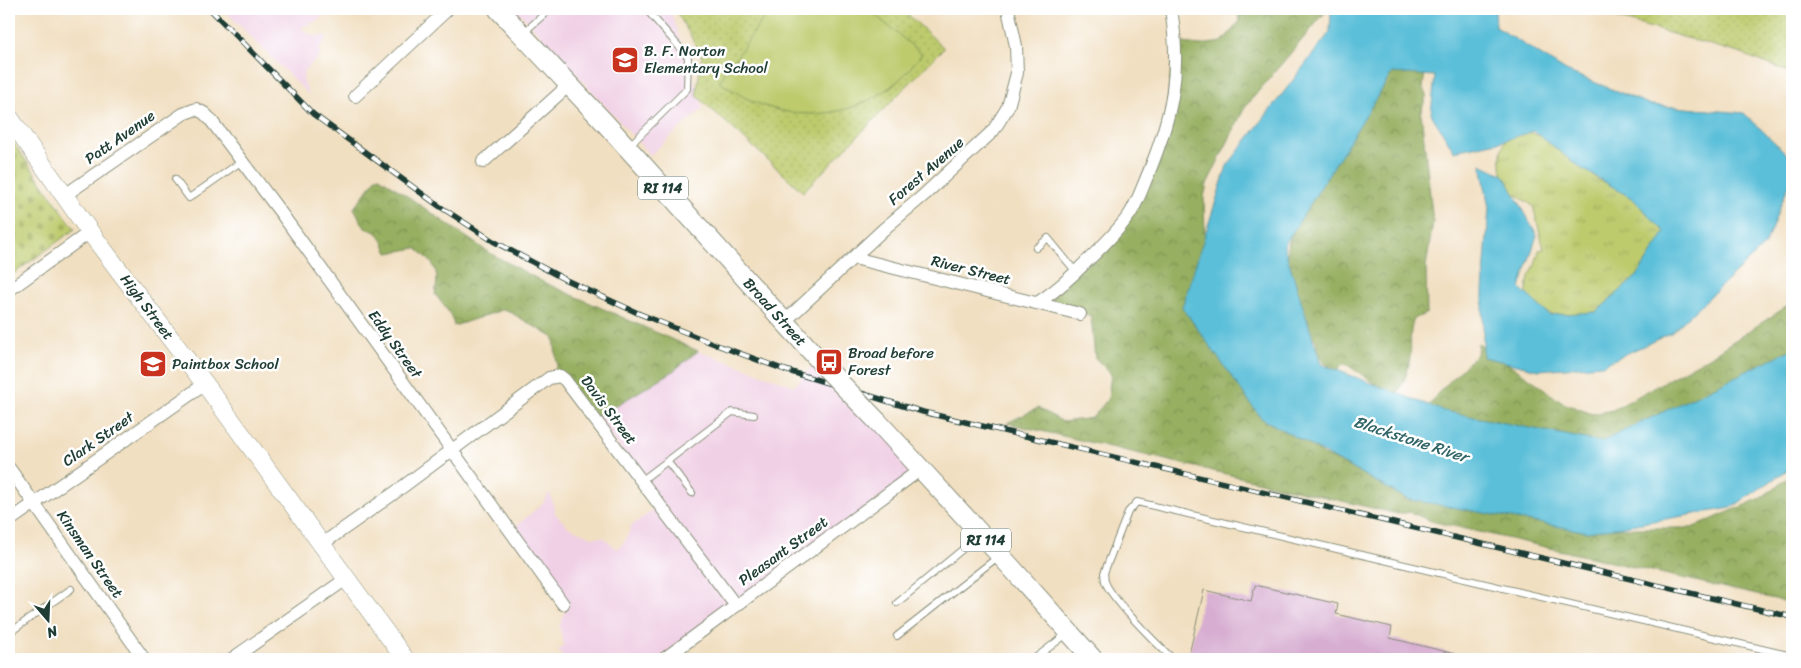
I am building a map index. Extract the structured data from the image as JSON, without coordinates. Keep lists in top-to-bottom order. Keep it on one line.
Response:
{"streets":{"main road":["RI 114","Broad Street"],"street":["Patt Avenue","Forest Avenue","River Street","High Street","Eddy Street","Davis Street","Clark Street","Pleasant Street","Kinsman Street"]},"crossings":[["Patt Avenue","High Street"],["Patt Avenue","Eddy Street"],["Forest Avenue","River Street"],["Forest Avenue","Broad Street"],["High Street","Davis Street"],["High Street","Clark Street"],["Broad Street","Pleasant Street"],["Eddy Street","Davis Street"],["Davis Street","Pleasant Street"],["Clark Street","Kinsman Street"]],"water":["Blackstone River"],"places":{"school or university":["B. F. Norton Elementary School","Paintbox School"],"bus stop":["Broad before Forest"]},"north":"bottom"}
